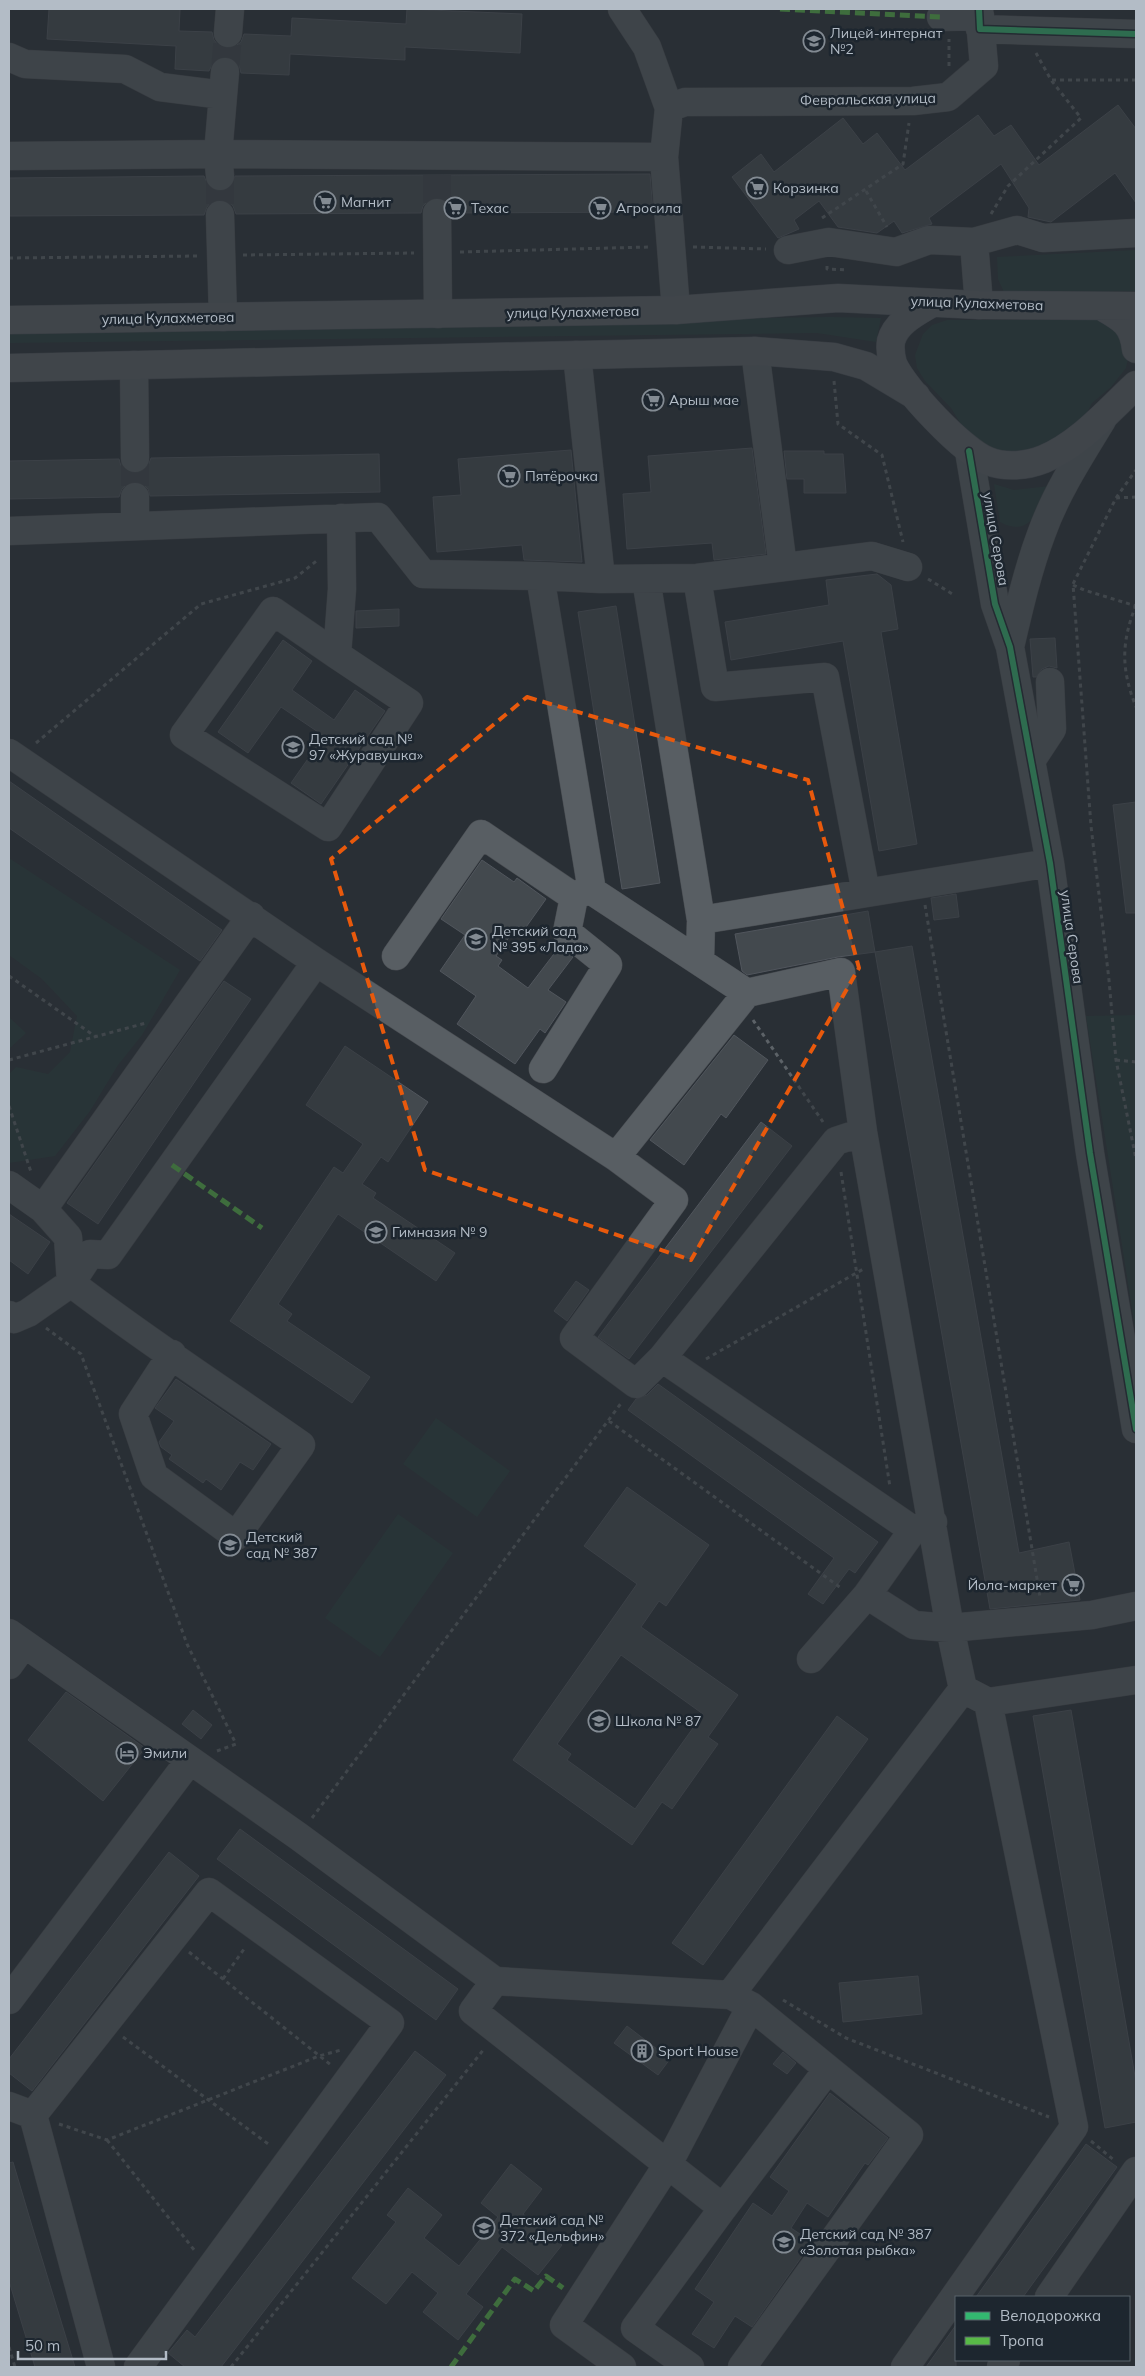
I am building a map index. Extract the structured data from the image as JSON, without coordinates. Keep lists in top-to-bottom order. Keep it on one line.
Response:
{"streets":{"main road":["улица Кулахметова"],"street":["Февральская улица","улица Серова"]},"places":{"school or university":["Лицей-интернат №2","Детский сад № 97 «Журавушка»","Детский сад № 395 «Лада»","Гимназия № 9","Детский сад № 387","Школа № 87","Детский сад № 372 «Дельфин»","Детский сад № 387 «Золотая рыбка»"],"supermarket":["Корзинка","Магнит","Техас","Агросила","Арыш мае","Пятёрочка","Йола-маркет"],"hotel":["Эмили"],"building":["Sport House"]},"legend":["Велодорожка","Тропа"],"scale_bar":"50 m"}
